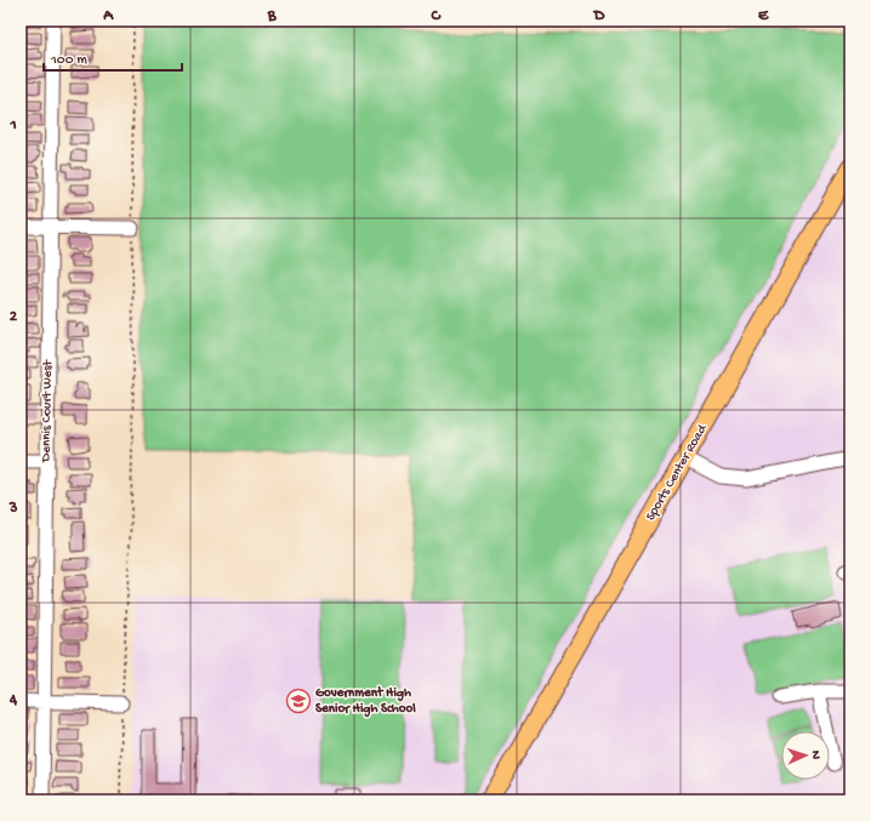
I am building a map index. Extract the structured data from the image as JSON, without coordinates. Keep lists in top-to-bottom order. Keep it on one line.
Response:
{"streets":{"main road":["Sports Center Road"],"street":["Dennis Court West"]},"places":{"school or university":["Government High Senior High School"]},"scale_bar":"100 m","north":"right","grid":{"columns":["A","B","C","D","E"],"rows":["1","2","3","4"]}}
